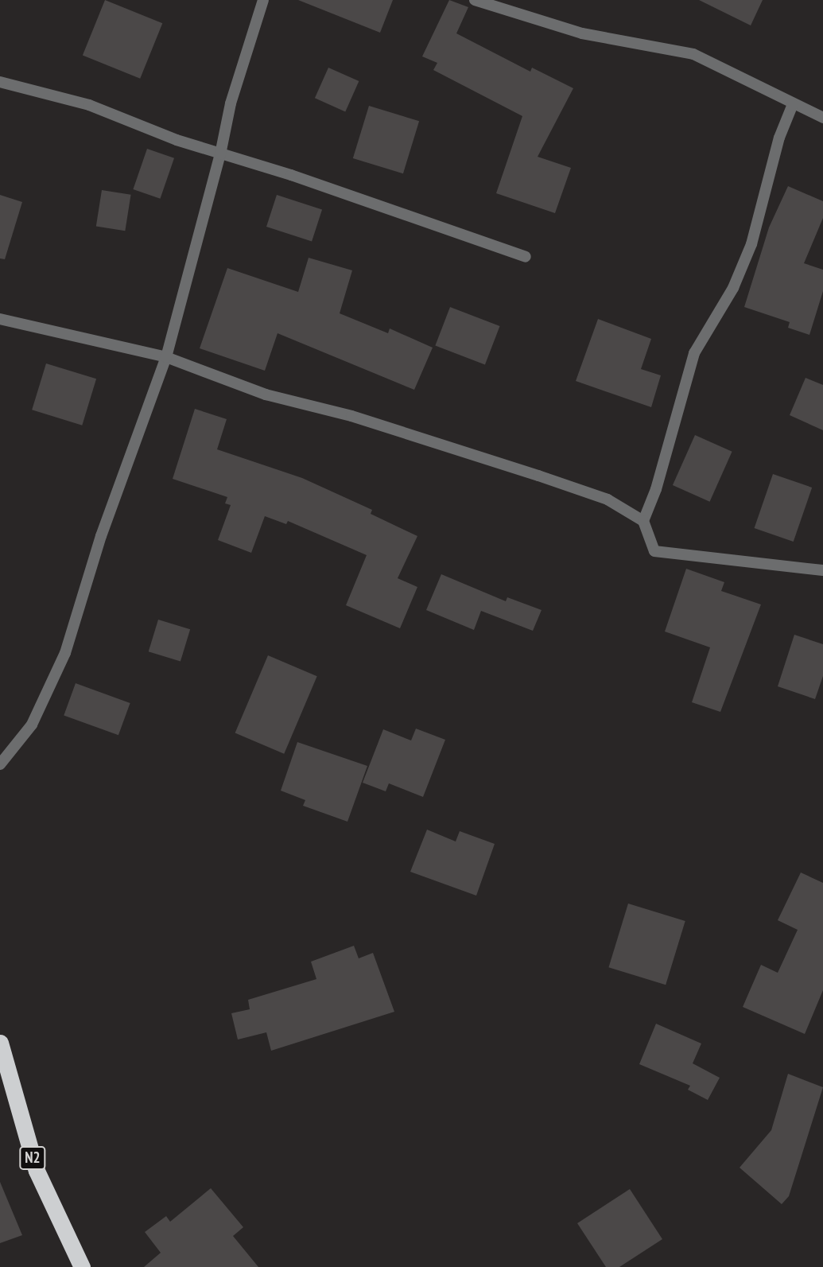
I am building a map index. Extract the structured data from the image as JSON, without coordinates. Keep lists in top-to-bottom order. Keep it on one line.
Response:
{"streets":{"highway":["N2"]}}
